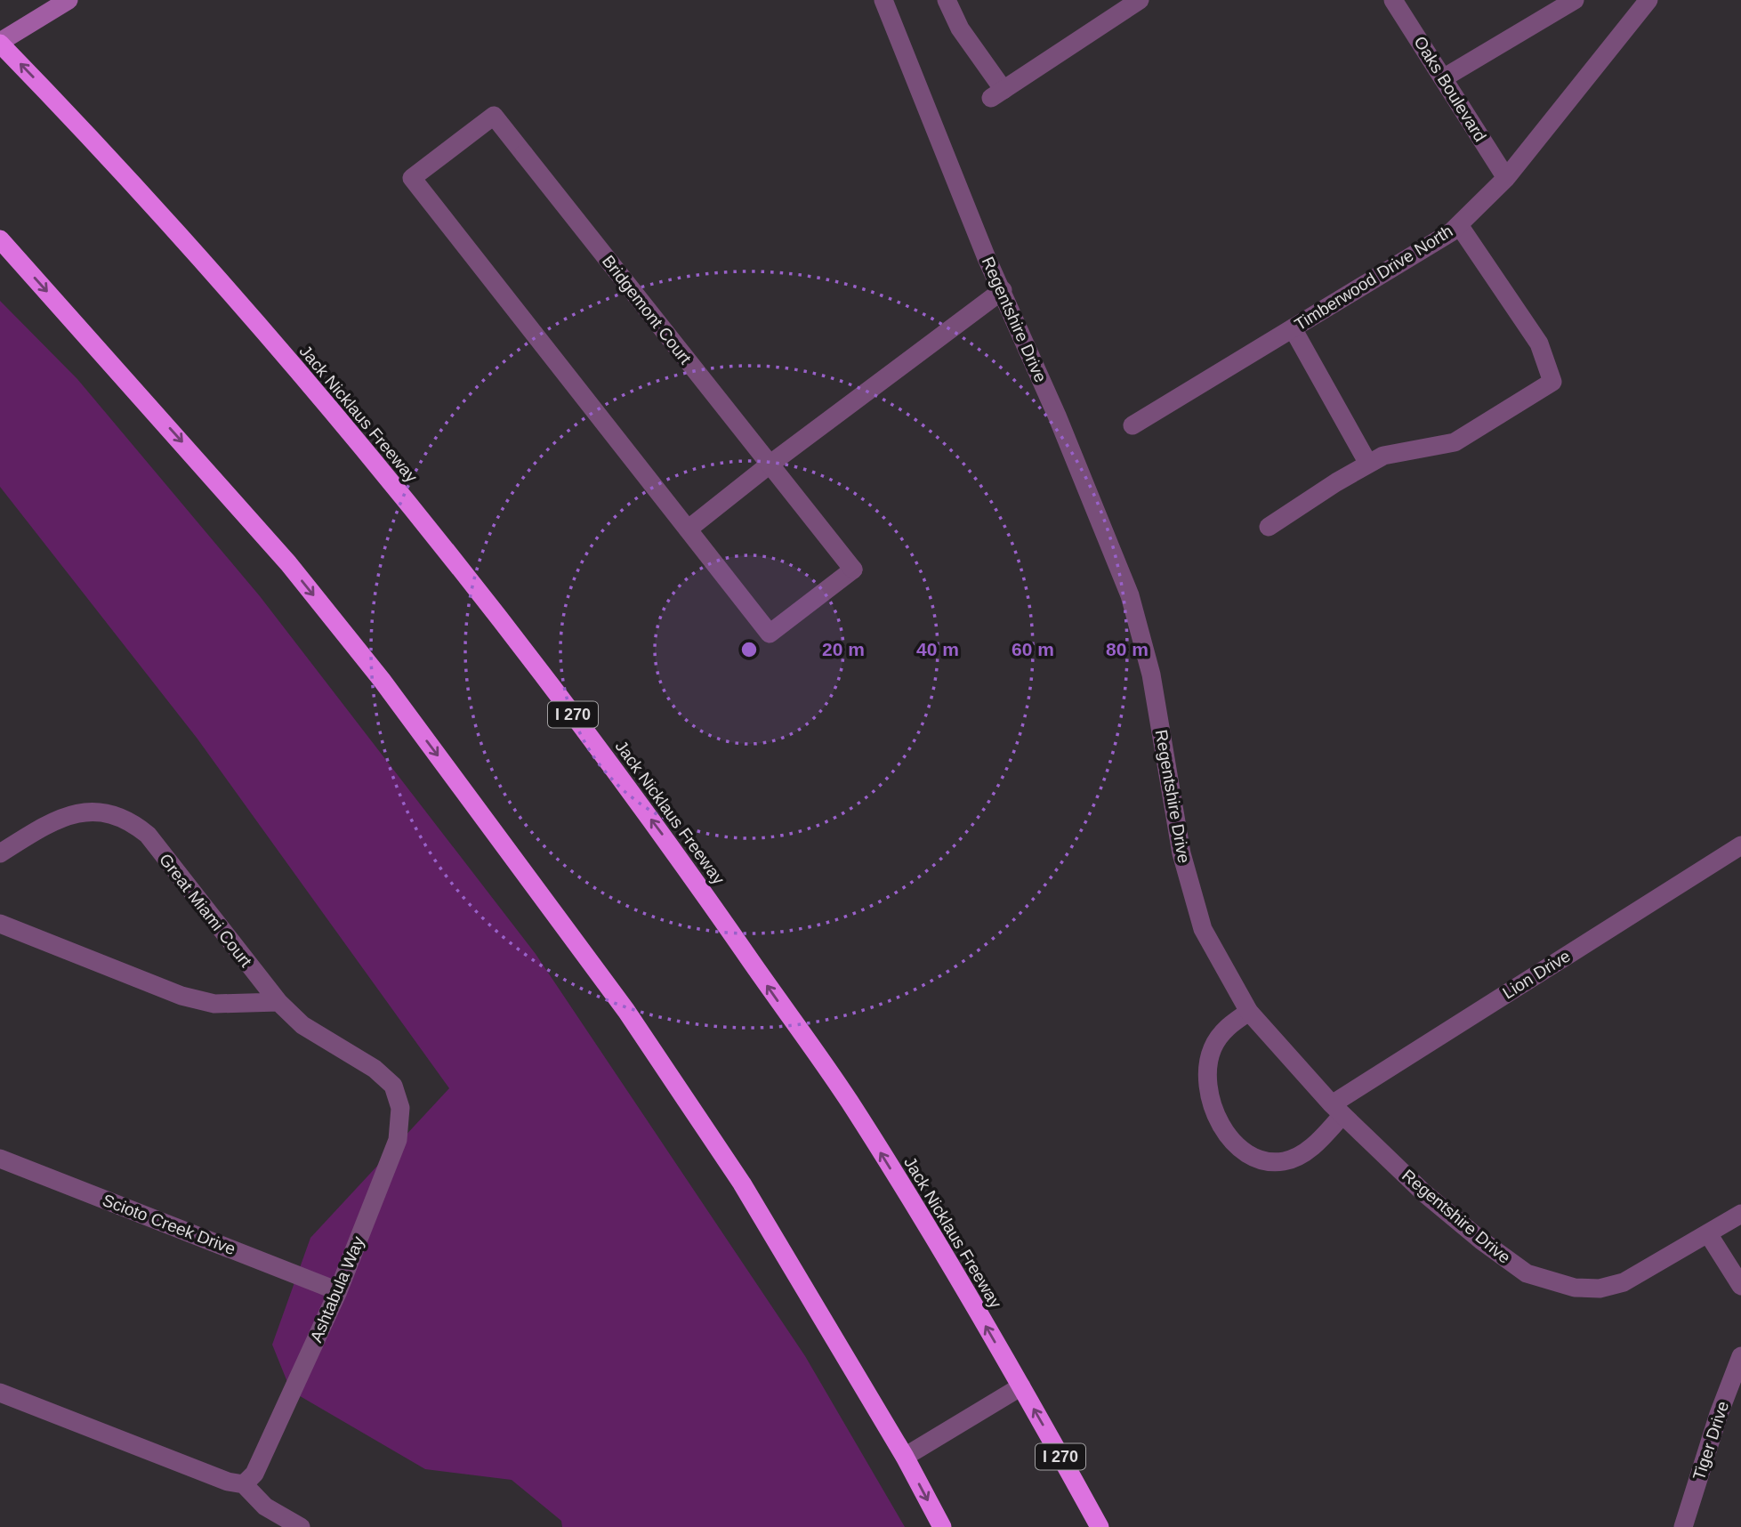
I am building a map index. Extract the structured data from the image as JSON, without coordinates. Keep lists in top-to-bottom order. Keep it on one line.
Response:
{"streets":{"highway":["Jack Nicklaus Freeway","I 270"],"street":["Oaks Boulevard","Timberwood Drive North","Bridgemont Court","Regentshire Drive","Great Miami Court","Lion Drive","Scioto Creek Drive","Ashtabula Way","Tiger Drive"]},"crossings":[["Oaks Boulevard","Timberwood Drive North"],["Regentshire Drive","Lion Drive"],["Great Miami Court","Ashtabula Way"],["Scioto Creek Drive","Ashtabula Way"]],"rings":["20 m","40 m","60 m","80 m"]}
